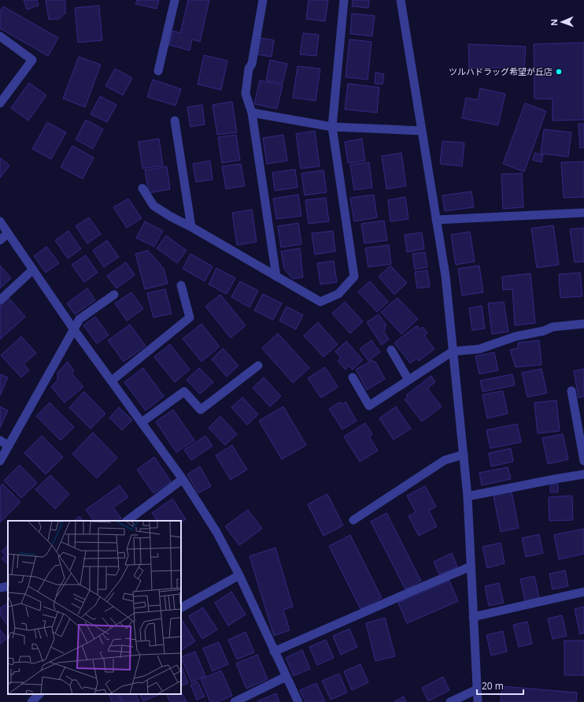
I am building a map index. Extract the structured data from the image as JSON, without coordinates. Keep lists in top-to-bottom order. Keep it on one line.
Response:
{"places":["ツルハドラッグ希望が丘店"],"scale_bar":"20 m","north":"left"}
